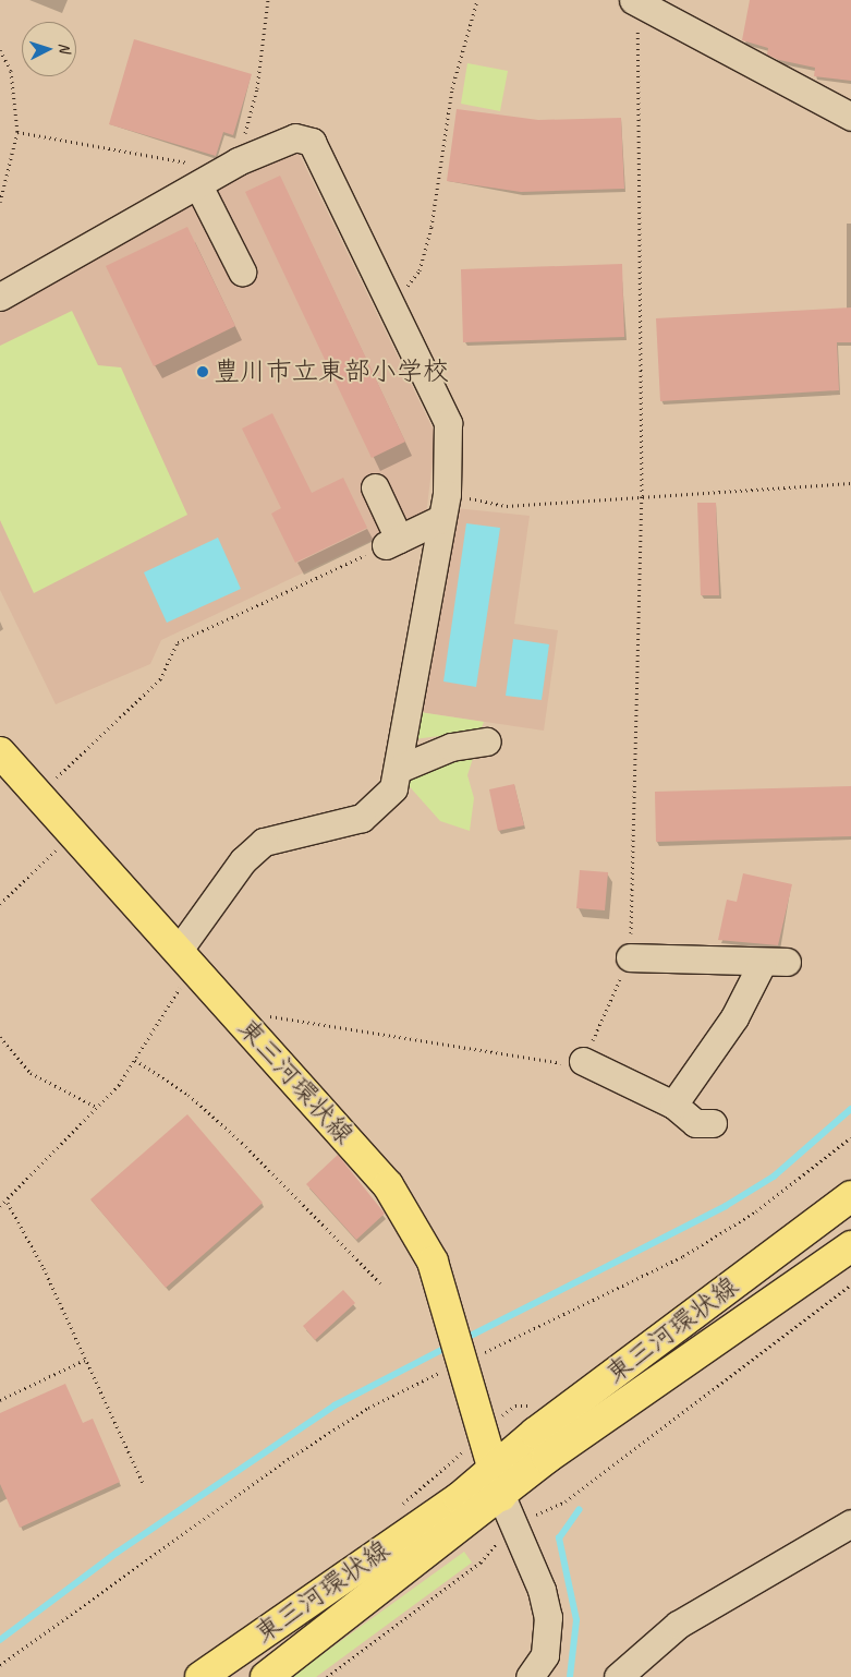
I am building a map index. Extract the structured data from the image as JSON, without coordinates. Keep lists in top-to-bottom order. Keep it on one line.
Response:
{"streets":{"main road":["東三河環状線"]},"places":["豊川市立東部小学校"],"north":"right"}
